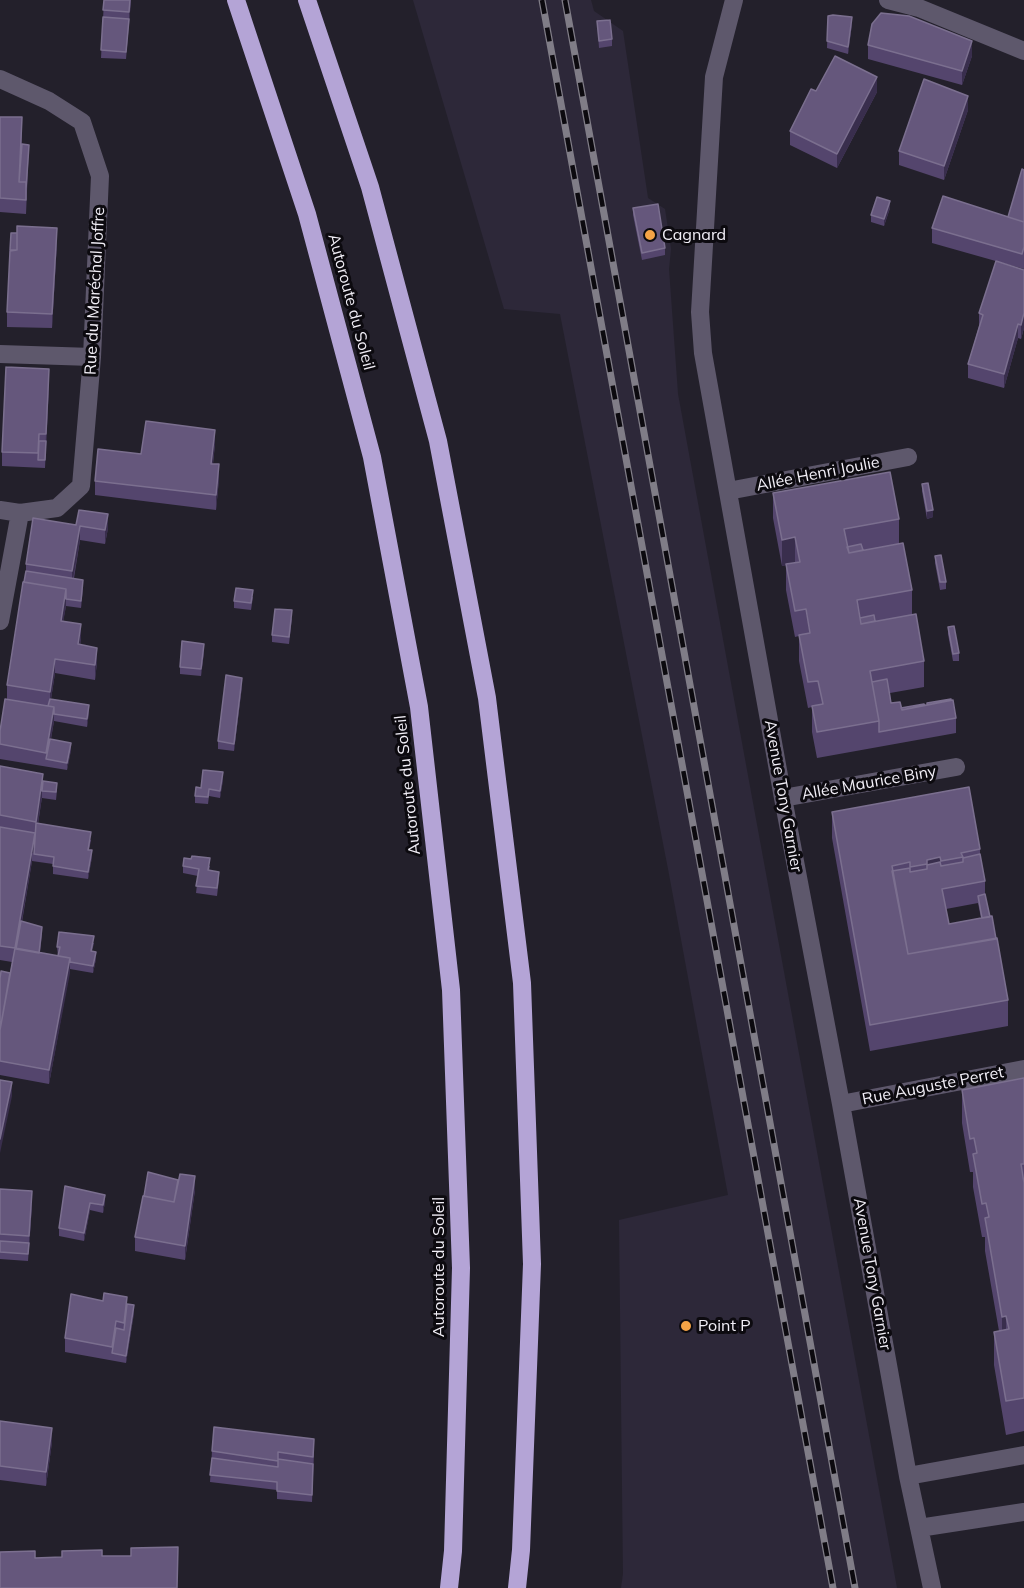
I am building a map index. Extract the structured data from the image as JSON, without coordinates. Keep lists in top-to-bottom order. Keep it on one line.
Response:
{"streets":{"highway":["Autoroute du Soleil"],"street":["Rue du Maréchal Joffre","Allée Henri Joulie","Allée Maurice Biny","Avenue Tony Garnier","Rue Auguste Perret"]},"crossings":[["Allée Henri Joulie","Avenue Tony Garnier"],["Allée Maurice Biny","Avenue Tony Garnier"],["Avenue Tony Garnier","Rue Auguste Perret"]],"places":["Cagnard","Point P"]}
